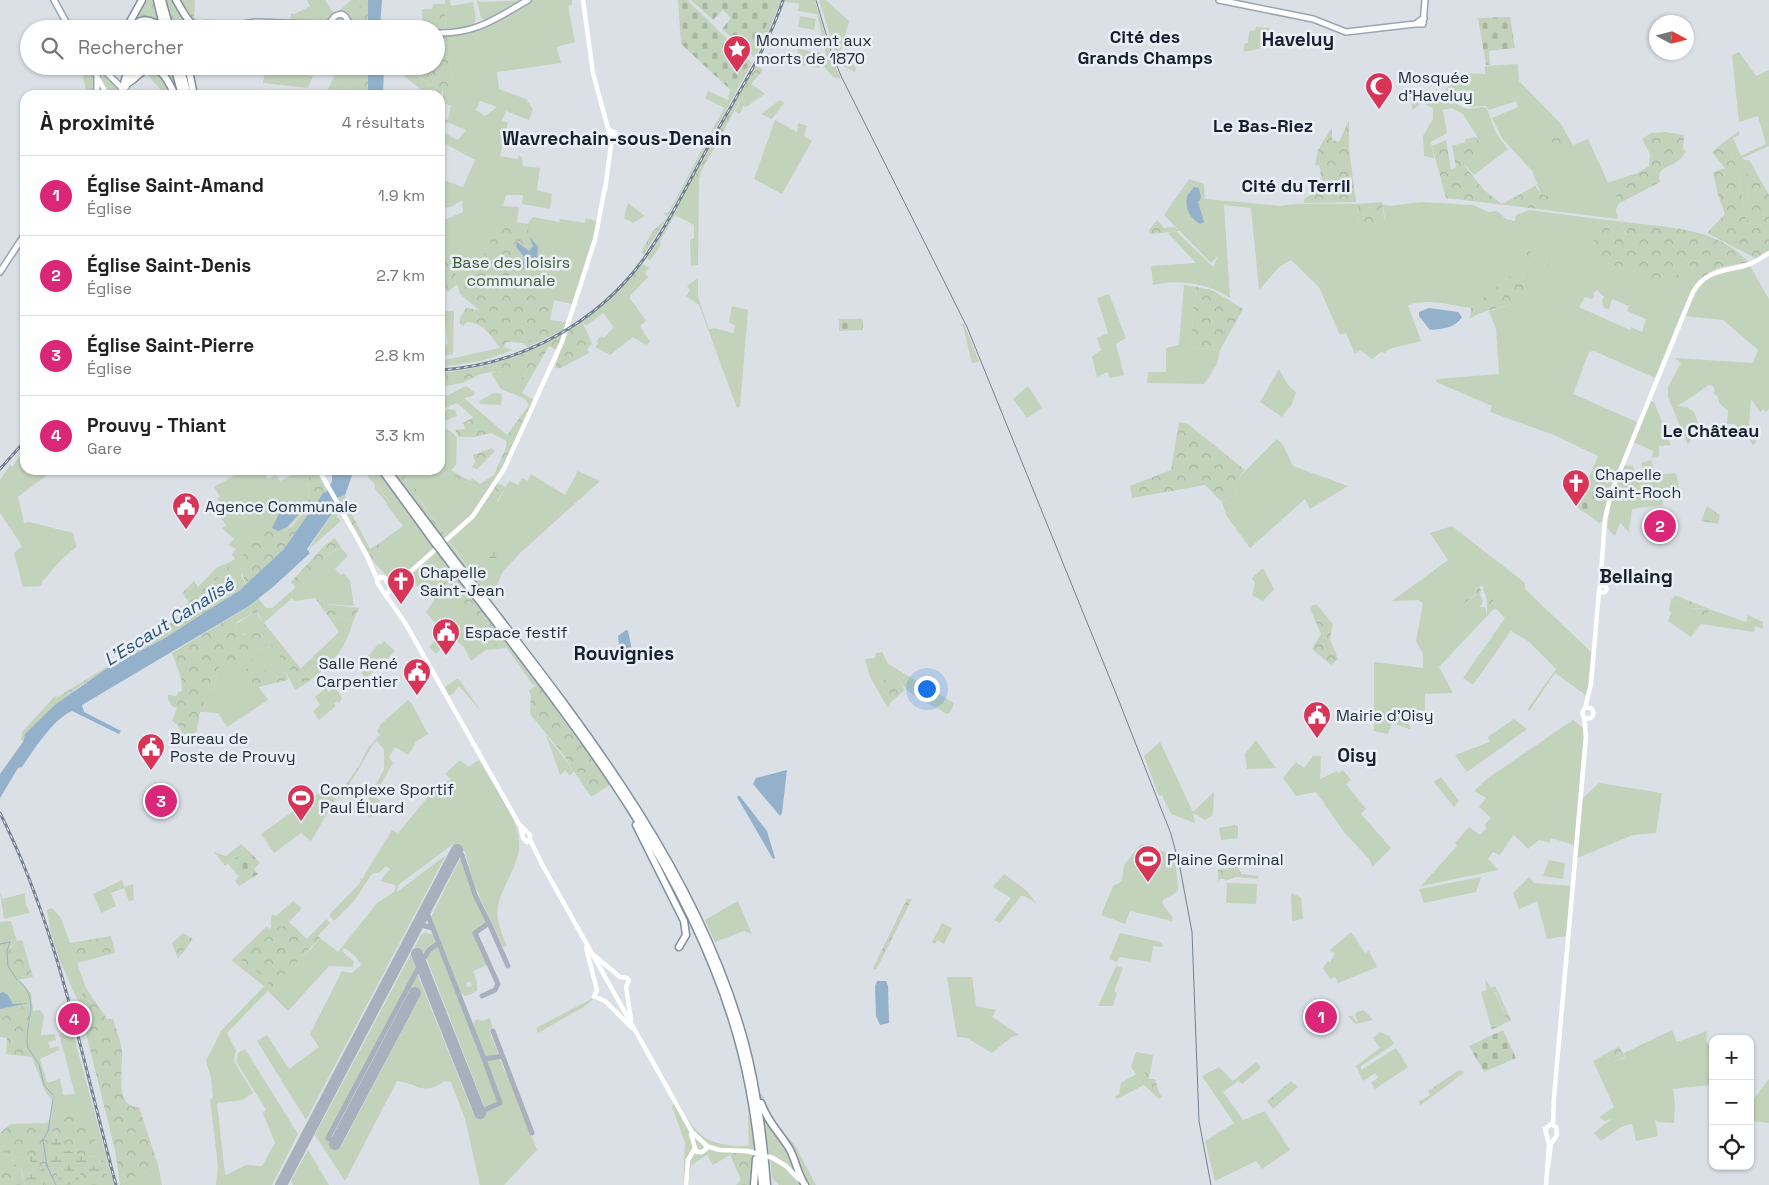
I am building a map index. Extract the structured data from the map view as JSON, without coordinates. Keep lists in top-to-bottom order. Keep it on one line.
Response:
{"districts":["Cité des Grands Champs","Haveluy","Le Bas-Riez","Wavrechain-sous-Denain","Cité du Terril","Le Château","Bellaing","Rouvignies","Oisy"],"water":["L'Escaut Canalisé"],"parks":["Base des loisirs communale"],"places":{"place":["Monument aux morts de 1870"],"mosque":["Mosquée d'Haveluy"],"church":["Chapelle Saint-Roch","Chapelle Saint-Jean"],"public building":["Agence Communale","Espace festif","Salle René Carpentier","Mairie d'Oisy","Bureau de Poste de Prouvy"],"sports":["Complexe Sportif Paul Éluard","Plaine Germinal"]},"north":"right","page":{"search":"Rechercher","heading":["À proximité","4 résultats"],"list":[{"mark":"1","name":"Église Saint-Amand","note":"Église","value":"1.9 km"},{"mark":"2","name":"Église Saint-Denis","note":"Église","value":"2.7 km"},{"mark":"3","name":"Église Saint-Pierre","note":"Église","value":"2.8 km"},{"mark":"4","name":"Prouvy - Thiant","note":"Gare","value":"3.3 km"}],"pins":["2","3","1","4"],"map_buttons":["+","−"]}}
